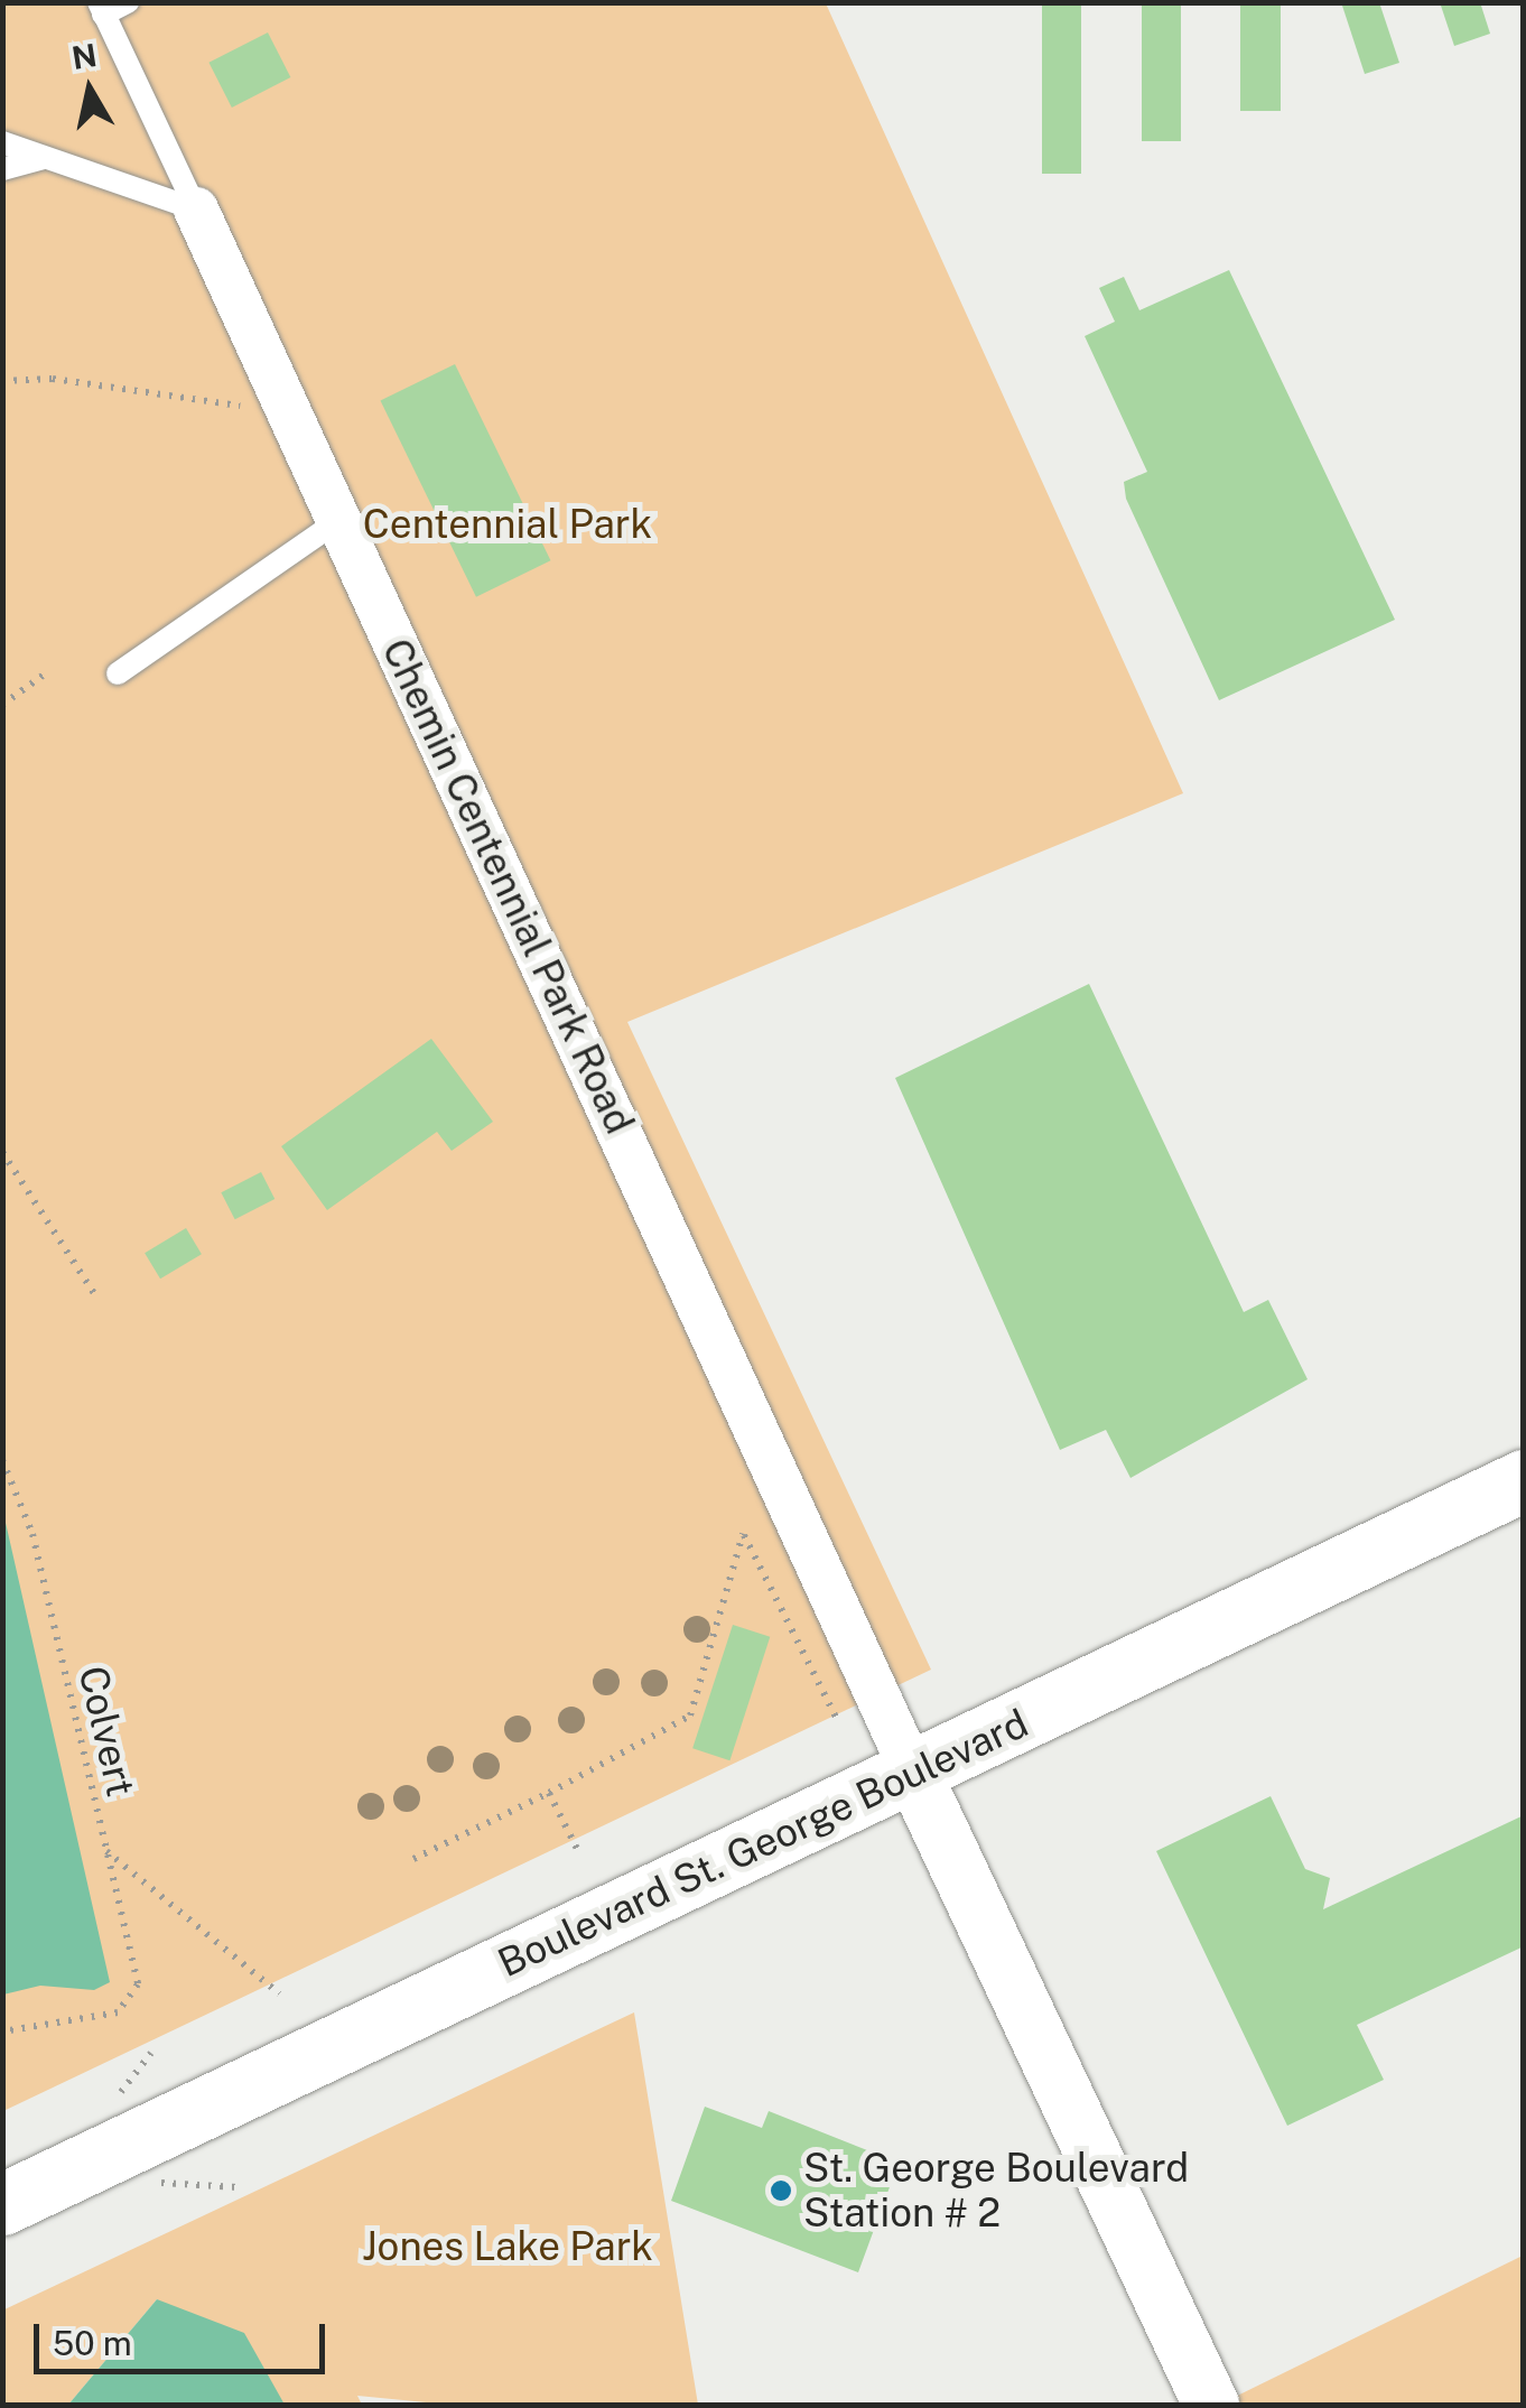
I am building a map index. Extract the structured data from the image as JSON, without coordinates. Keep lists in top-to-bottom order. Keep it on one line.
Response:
{"streets":{"main road":["Boulevard St. George Boulevard"],"street":["Chemin Centennial Park Road"],"path":["Colvert"]},"crossings":[["Chemin Centennial Park Road","Boulevard St. George Boulevard"]],"parks":["Centennial Park","Jones Lake Park"],"places":["St. George Boulevard Station # 2"],"scale_bar":"50 m","north":"top"}
